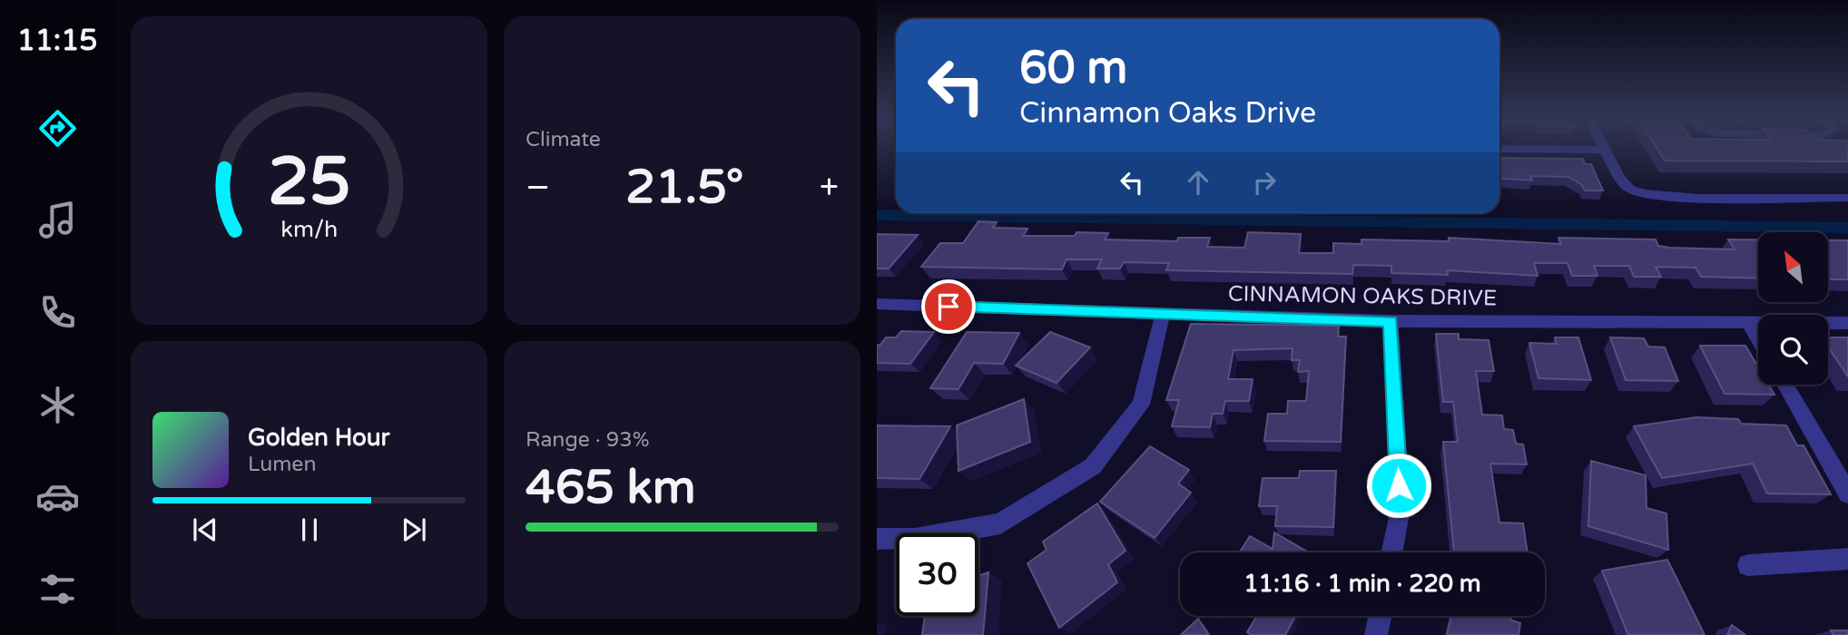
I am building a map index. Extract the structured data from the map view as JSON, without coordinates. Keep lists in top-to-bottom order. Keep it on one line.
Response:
{"streets":{"street":["CINNAMON OAKS DRIVE"]},"north":"top left","page":{"tabs":"11:15","tile":["Climate",["Range · 93%","465 km"]],"turn":["60 m","Cinnamon Oaks Drive"],"heat":["−","21.5°","+"],"song":["Golden Hour","Lumen"],"limit":"30","trip":"11:16 · 1 min · 220 m","gauge":["25","km/h"]}}
